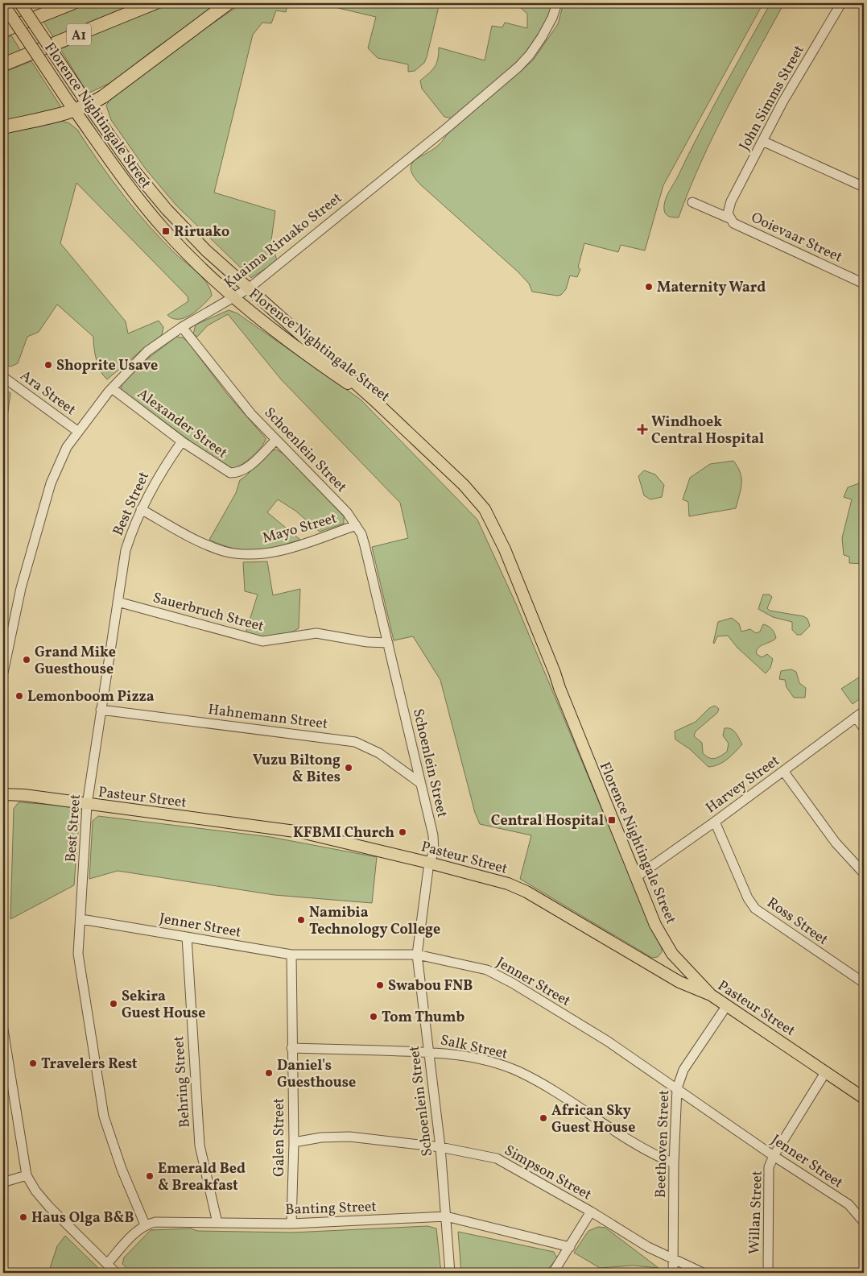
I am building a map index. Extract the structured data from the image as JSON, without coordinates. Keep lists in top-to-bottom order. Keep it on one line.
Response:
{"streets":{"highway":["A1"],"main road":["Florence Nightingale Street","Pasteur Street"],"street":["John Simms Street","Ooievaar Street","Kuaima Riruako Street","Ara Street","Alexander Street","Schoenlein Street","Best Street","Mayo Street","Sauerbruch Street","Hahnemann Street","Harvey Street","Ross Street","Jenner Street","Salk Street","Behring Street","Galen Street","Beethoven Street","Simpson Street","Banting Street","Willan Street"]},"crossings":[["John Simms Street","Ooievaar Street"],["Florence Nightingale Street","Kuaima Riruako Street"],["Florence Nightingale Street","Harvey Street"],["Florence Nightingale Street","Pasteur Street"],["Kuaima Riruako Street","Ara Street"],["Kuaima Riruako Street","Alexander Street"],["Kuaima Riruako Street","Schoenlein Street"],["Alexander Street","Schoenlein Street"],["Alexander Street","Best Street"],["Schoenlein Street","Mayo Street"],["Schoenlein Street","Sauerbruch Street"],["Schoenlein Street","Hahnemann Street"],["Schoenlein Street","Pasteur Street"],["Schoenlein Street","Jenner Street"],["Schoenlein Street","Salk Street"],["Schoenlein Street","Simpson Street"],["Schoenlein Street","Banting Street"],["Best Street","Mayo Street"],["Best Street","Sauerbruch Street"],["Best Street","Hahnemann Street"],["Best Street","Pasteur Street"],["Best Street","Jenner Street"],["Best Street","Banting Street"],["Harvey Street","Ross Street"],["Pasteur Street","Beethoven Street"],["Pasteur Street","Willan Street"],["Jenner Street","Behring Street"],["Jenner Street","Galen Street"],["Jenner Street","Beethoven Street"],["Jenner Street","Willan Street"],["Salk Street","Galen Street"],["Salk Street","Beethoven Street"],["Behring Street","Banting Street"],["Galen Street","Simpson Street"],["Galen Street","Banting Street"],["Beethoven Street","Simpson Street"]],"places":{"transit":["Riruako","Central Hospital"],"other":["Maternity Ward","Shoprite Usave","Grand Mike Guesthouse","Lemonboom Pizza","Vuzu Biltong & Bites","KFBMI Church","Namibia Technology College","Swabou FNB","Sekira Guest House","Tom Thumb","Travelers Rest","Daniel's Guesthouse","African Sky Guest House","Emerald Bed & Breakfast","Haus Olga B&B"],"health":["Windhoek Central Hospital"]}}
